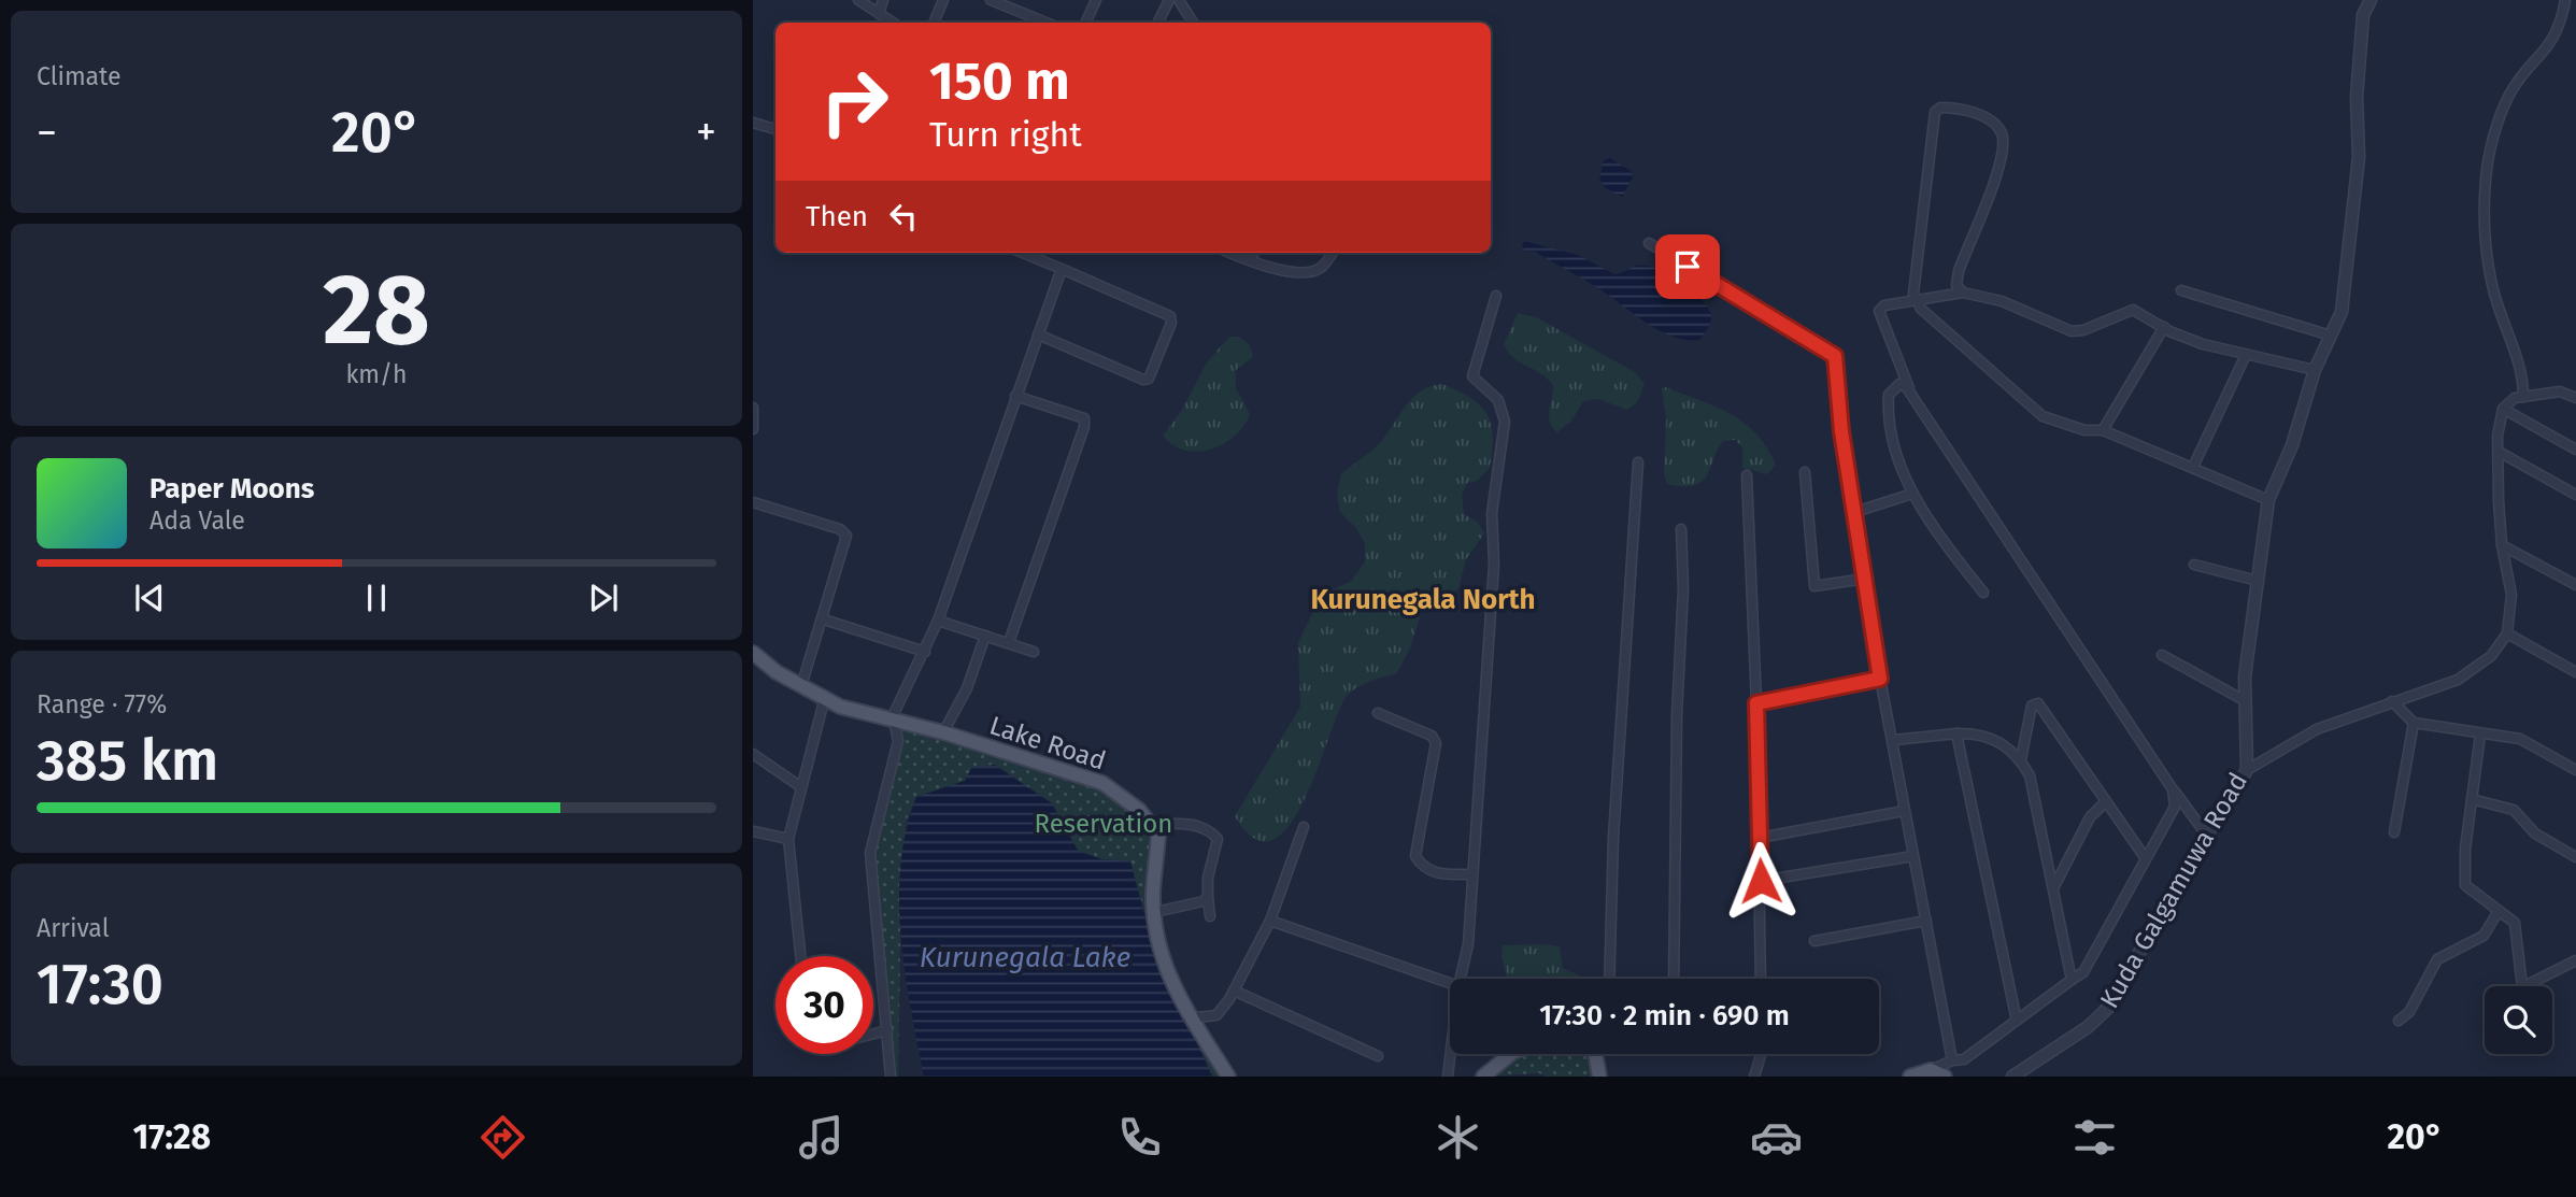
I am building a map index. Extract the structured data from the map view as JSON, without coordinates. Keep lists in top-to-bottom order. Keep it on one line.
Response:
{"streets":{"main road":["Lake Road"],"street":["Kuda Galgamuwa Road"]},"districts":["Kurunegala North"],"water":["Kurunegala Lake"],"parks":["Reservation"],"page":{"tile":["Climate",["28","km/h"],["Range · 77%","385 km"],["Arrival","17:30"]],"turn":["150 m","Turn right"],"heat":["−","20°","+"],"then":"Then","song":["Paper Moons","Ada Vale"],"limit":"30","trip":"17:30 · 2 min · 690 m","tabs":["17:28","20°"]}}
